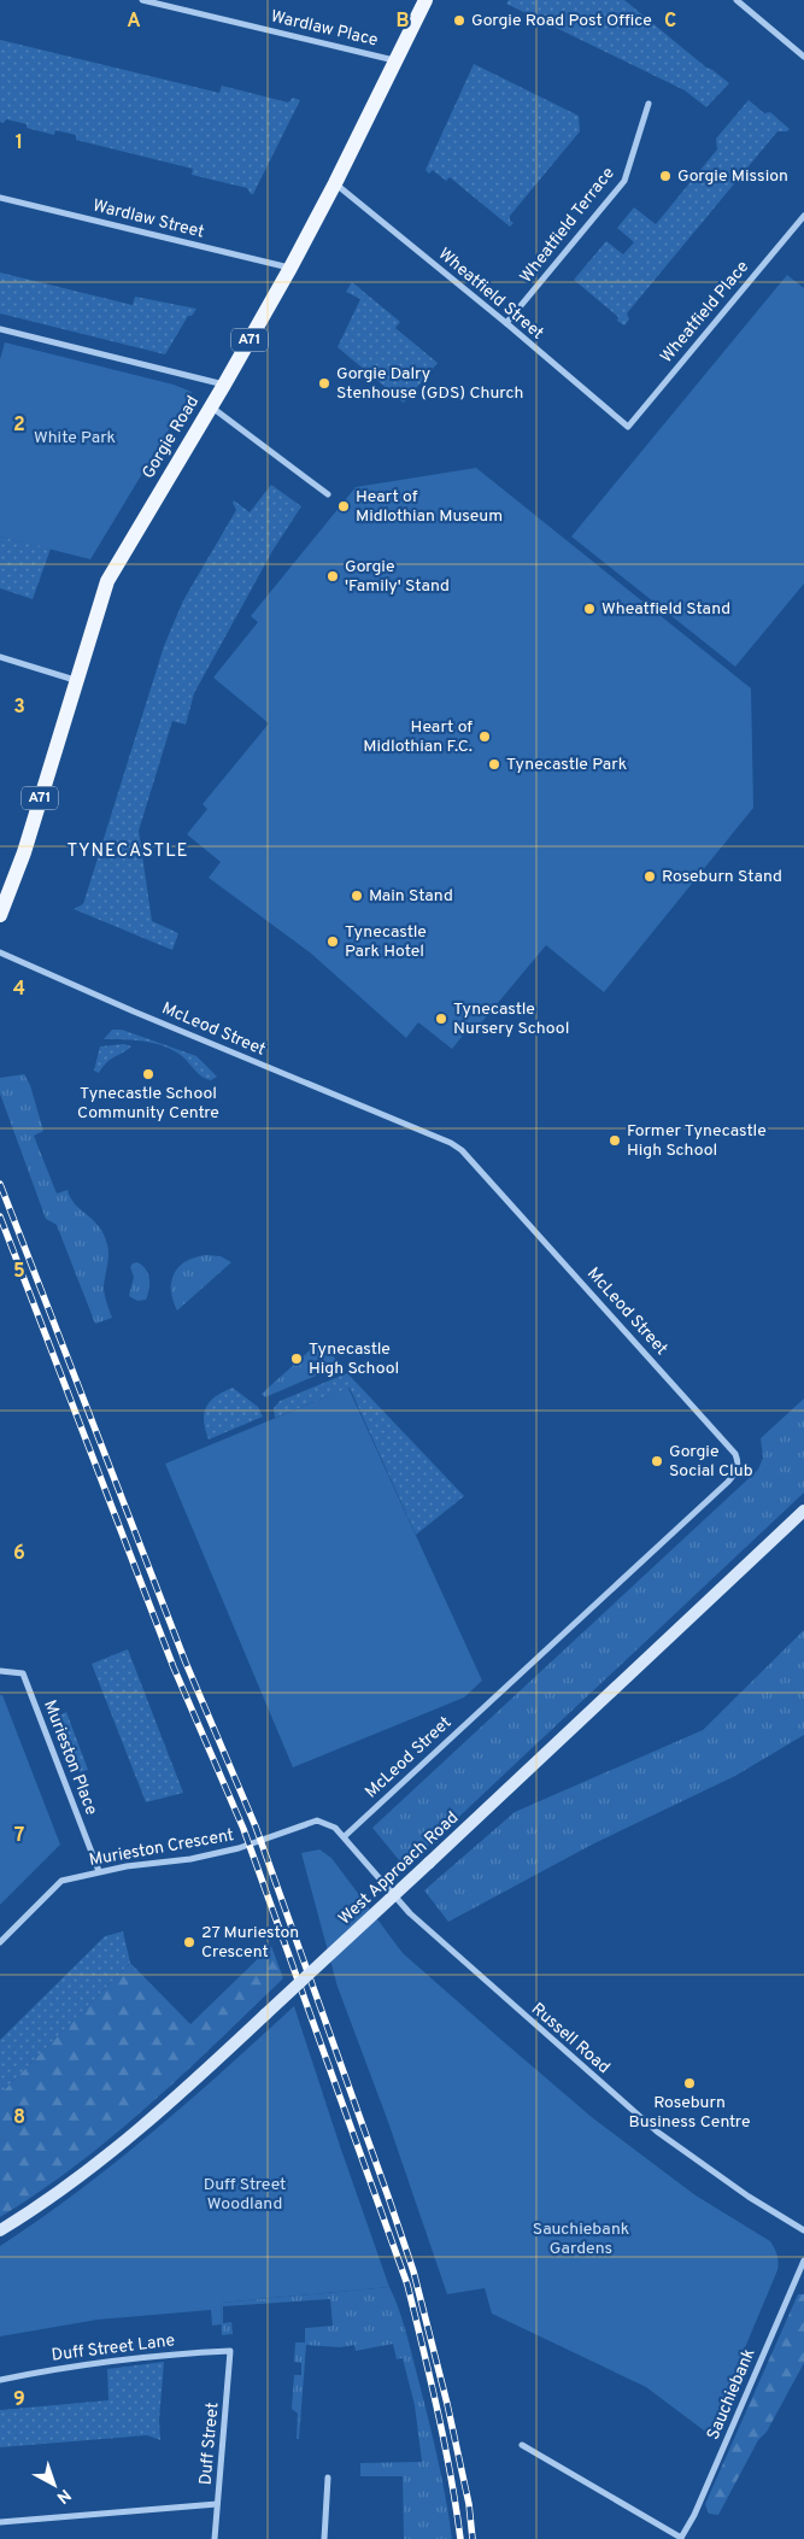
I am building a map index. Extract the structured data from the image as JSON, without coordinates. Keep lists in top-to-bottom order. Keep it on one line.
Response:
{"streets":{"main road":["A71","Gorgie Road"],"street":["Wardlaw Place","Wardlaw Street","Wheatfield Terrace","Wheatfield Street","Wheatfield Place","McLeod Street","Murieston Place","Murieston Crescent","West Approach Road","Russell Road","Duff Street Lane","Sauchiebank","Duff Street"]},"crossings":[["Wardlaw Place","Gorgie Road"],["Wardlaw Street","Gorgie Road"],["Wheatfield Terrace","Wheatfield Street"],["Wheatfield Street","Wheatfield Place"],["Wheatfield Street","Gorgie Road"],["McLeod Street","Murieston Crescent"],["McLeod Street","Russell Road"],["Murieston Place","Murieston Crescent"],["Murieston Crescent","Russell Road"],["Duff Street Lane","Duff Street"]],"districts":["TYNECASTLE"],"parks":["White Park","Duff Street Woodland","Sauchiebank Gardens"],"places":["Gorgie Road Post Office","Gorgie Mission","Gorgie Dalry Stenhouse (GDS) Church","Heart of Midlothian Museum","Gorgie 'Family' Stand","Wheatfield Stand","Heart of Midlothian F.C.","Tynecastle Park","Roseburn Stand","Main Stand","Tynecastle Park Hotel","Tynecastle Nursery School","Tynecastle School Community Centre","Former Tynecastle High School","Tynecastle High School","Gorgie Social Club","27 Murieston Crescent","Roseburn Business Centre"],"north":"bottom right","grid":{"columns":["A","B","C"],"rows":["1","2","3","4","5","6","7","8","9"]}}
